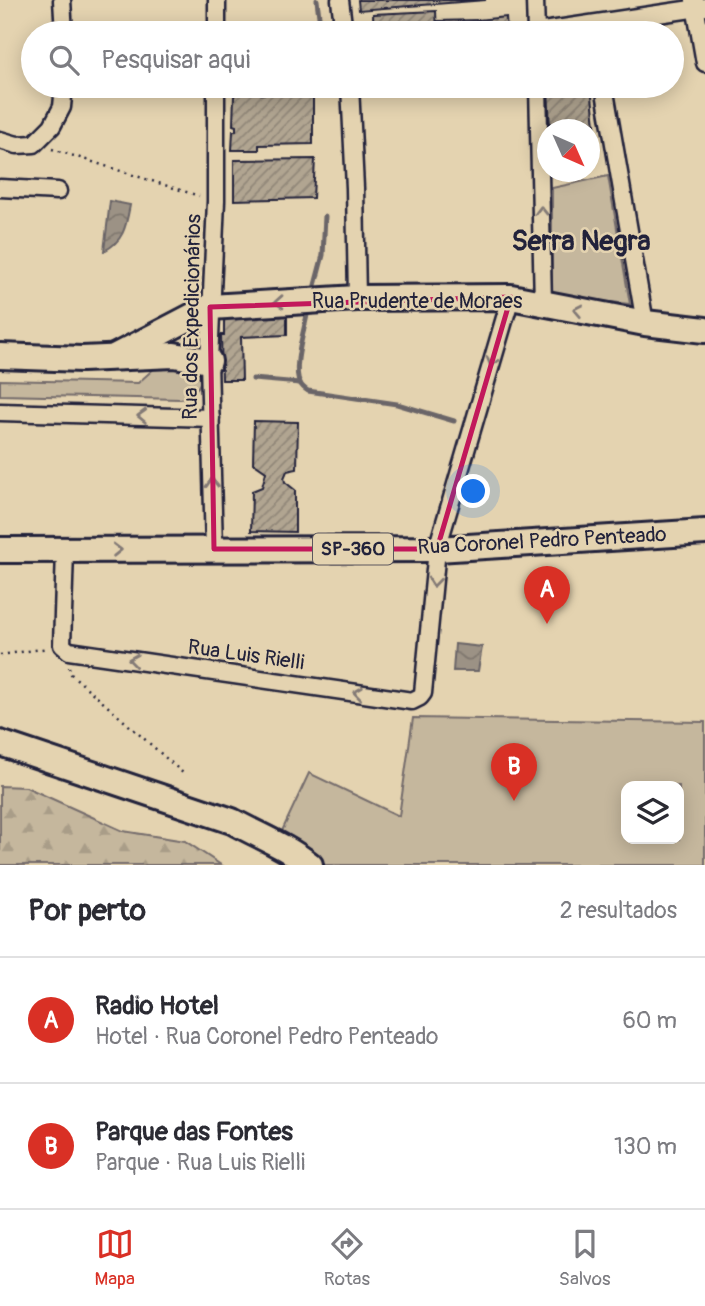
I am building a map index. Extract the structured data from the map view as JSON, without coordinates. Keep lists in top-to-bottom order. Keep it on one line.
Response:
{"streets":{"main road":["Rua Prudente de Moraes","Rua Coronel Pedro Penteado","SP-360"],"street":["Rua dos Expedicionários","Rua Luis Rielli"]},"crossings":[["Rua Prudente de Moraes","Rua dos Expedicionários"],["Rua dos Expedicionários","Rua Coronel Pedro Penteado"],["Rua Coronel Pedro Penteado","Rua Luis Rielli"]],"one_way":["Rua Prudente de Moraes"],"districts":["Serra Negra"],"north":"bottom right","page":{"search":"Pesquisar aqui","pins":["A","B"],"heading":["Por perto","2 resultados"],"list":[{"mark":"A","name":"Radio Hotel","note":"Hotel · Rua Coronel Pedro Penteado","value":"60 m"},{"mark":"B","name":"Parque das Fontes","note":"Parque · Rua Luis Rielli","value":"130 m"}],"nav":["Mapa","Rotas","Salvos"]}}
